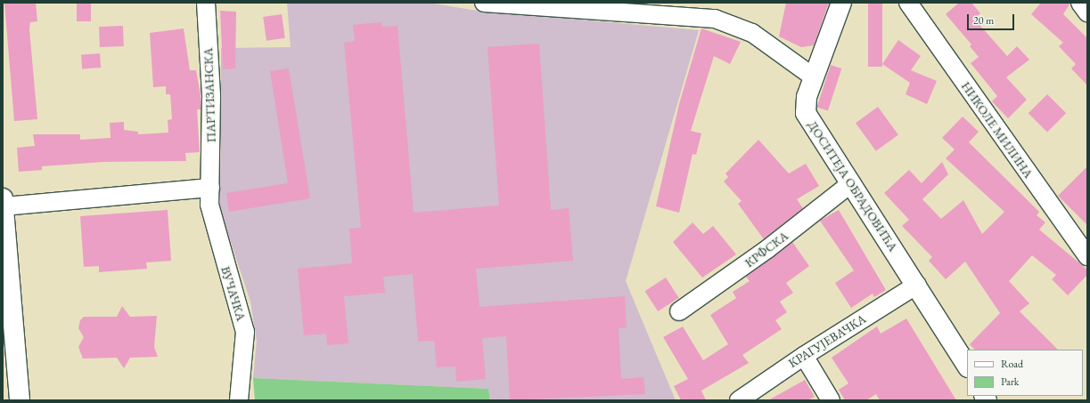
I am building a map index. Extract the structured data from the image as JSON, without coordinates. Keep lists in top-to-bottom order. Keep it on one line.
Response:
{"streets":{"street":["ПАРТИЗАНСКА","НИКОЛЕ МИЛИНА","ДОСИТЕЈА ОБРАДОВИЋА","КРФСКА","ВУЧАЧКА","КРАГУЈЕВАЧКА"]},"crossings":[["ПАРТИЗАНСКА","ВУЧАЧКА"],["ДОСИТЕЈА ОБРАДОВИЋА","КРФСКА"],["ДОСИТЕЈА ОБРАДОВИЋА","КРАГУЈЕВАЧКА"]],"legend":["Road","Park"],"scale_bar":"20 m"}
